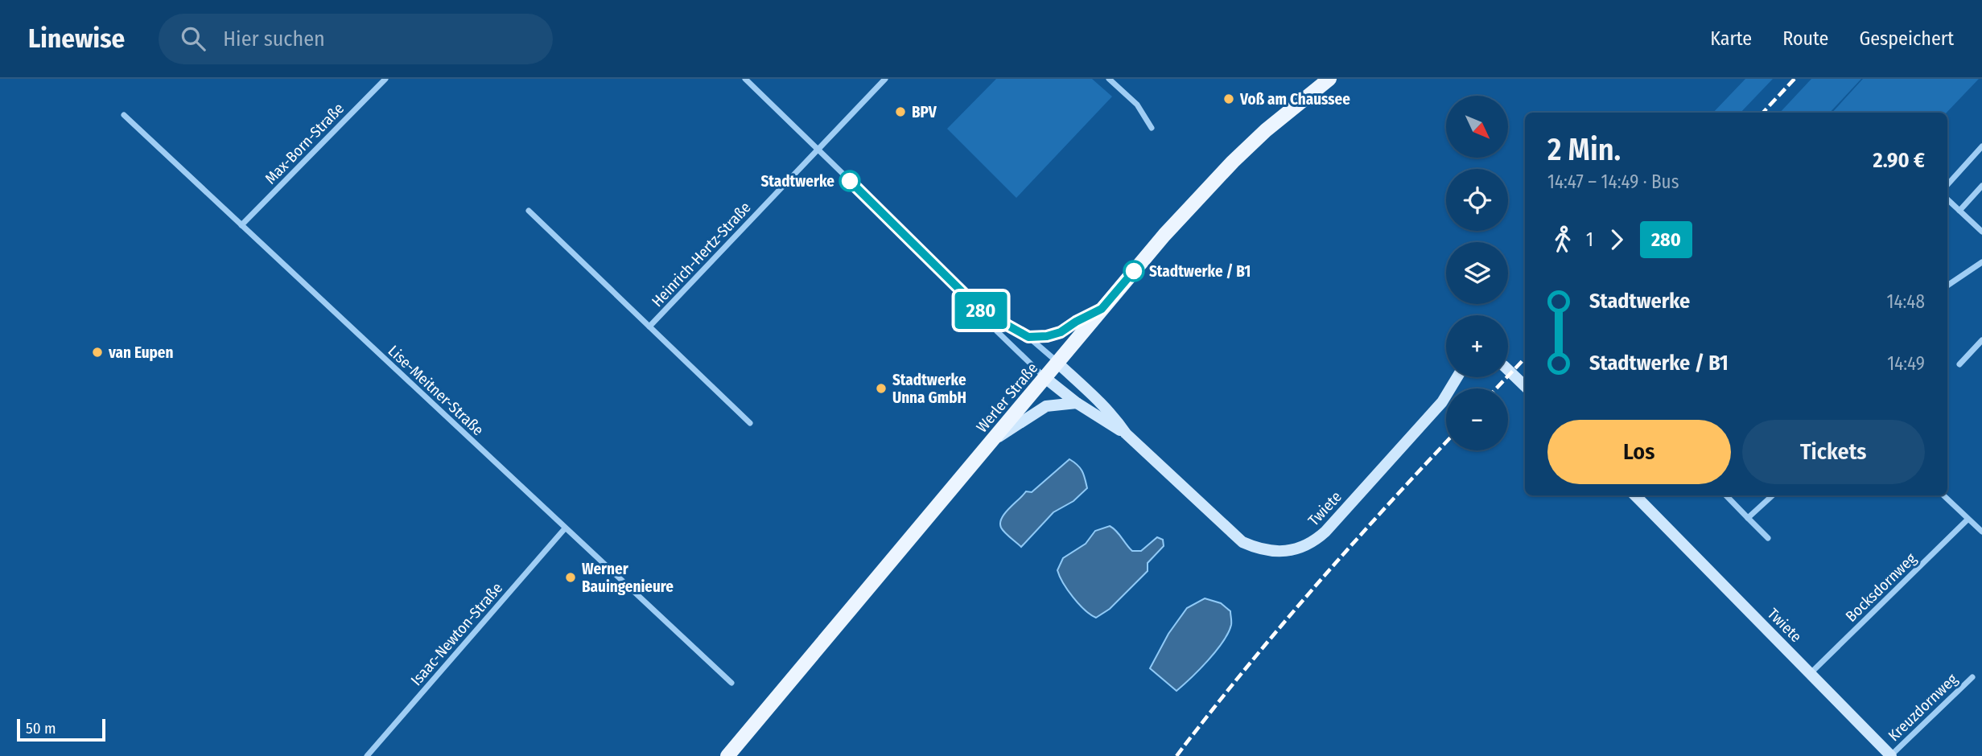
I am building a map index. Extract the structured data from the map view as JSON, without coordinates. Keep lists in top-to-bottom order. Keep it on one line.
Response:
{"streets":{"main road":["Werler Straße"],"street":["Max-Born-Straße","Heinrich-Hertz-Straße","Lise-Meitner-Straße","Twiete","Bocksdornweg","Isaac-Newton-Straße","Kreuzdornweg"]},"crossings":[["Max-Born-Straße","Lise-Meitner-Straße"],["Lise-Meitner-Straße","Isaac-Newton-Straße"],["Werler Straße","Twiete"],["Twiete","Bocksdornweg"],["Twiete","Kreuzdornweg"]],"places":["Voß am Chaussee","BPV","Stadtwerke","Stadtwerke / B1","van Eupen","Stadtwerke Unna GmbH","Werner Bauingenieure"],"lines":["bus line 280"],"scale_bar":"50 m","north":"bottom right","page":{"header":"Linewise","search":"Hier suchen","nav":["Karte","Route","Gespeichert"],"on_map":"280","map_buttons":["+","−"],"heading":["2 Min.","14:47 – 14:49 · Bus","2.90 €"],"legs":["1","280"],"list":[{"name":"Stadtwerke","value":"14:48"},{"name":"Stadtwerke / B1","value":"14:49"}],"buttons":["Los","Tickets"],"scale":"50 m"}}
